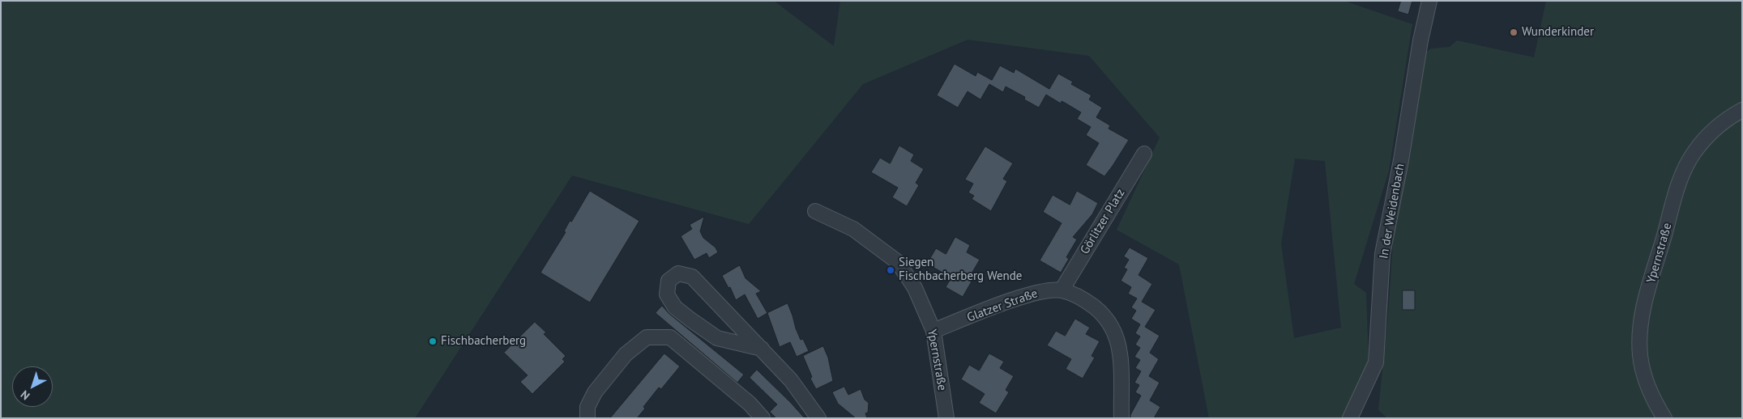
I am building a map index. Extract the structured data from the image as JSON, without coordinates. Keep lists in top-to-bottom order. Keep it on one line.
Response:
{"streets":{"street":["In der Weidenbach","Görlitzer Platz","Ypernstraße","Glatzer Straße"]},"crossings":[["Görlitzer Platz","Glatzer Straße"],["Ypernstraße","Glatzer Straße"]],"places":["Wunderkinder","Siegen Fischbacherberg Wende","Fischbacherberg"],"north":"bottom left"}
